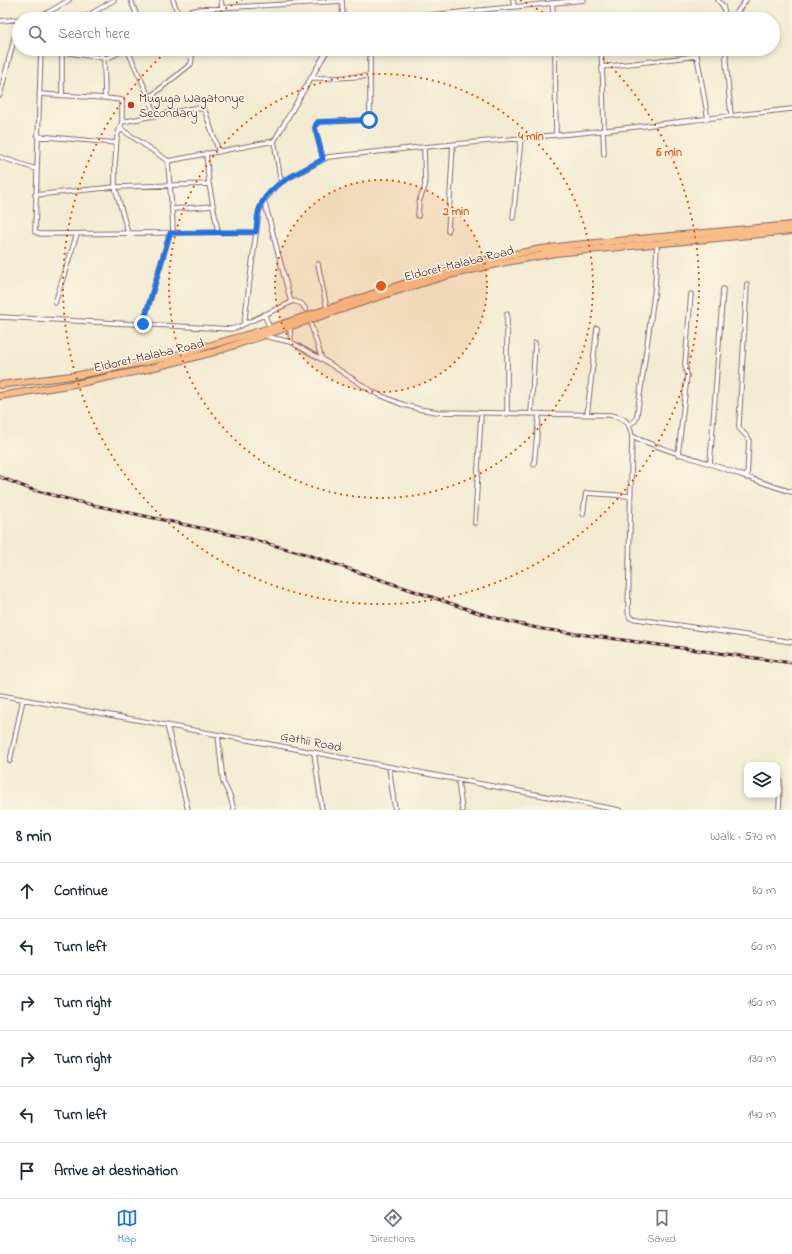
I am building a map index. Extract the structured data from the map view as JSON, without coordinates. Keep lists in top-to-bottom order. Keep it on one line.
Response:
{"streets":{"highway":["Eldoret-Malaba Road"],"street":["Gathii Road"]},"places":["Muguga Wagatonye Secondary"],"page":{"search":"Search here","heading":["8 min","Walk · 570 m"],"list":[["Continue","80 m"],["Turn left","60 m"],["Turn right","160 m"],["Turn right","130 m"],["Turn left","140 m"],"Arrive at destination"],"nav":["Map","Directions","Saved"]},"rings":["4 min","6 min","2 min"]}
